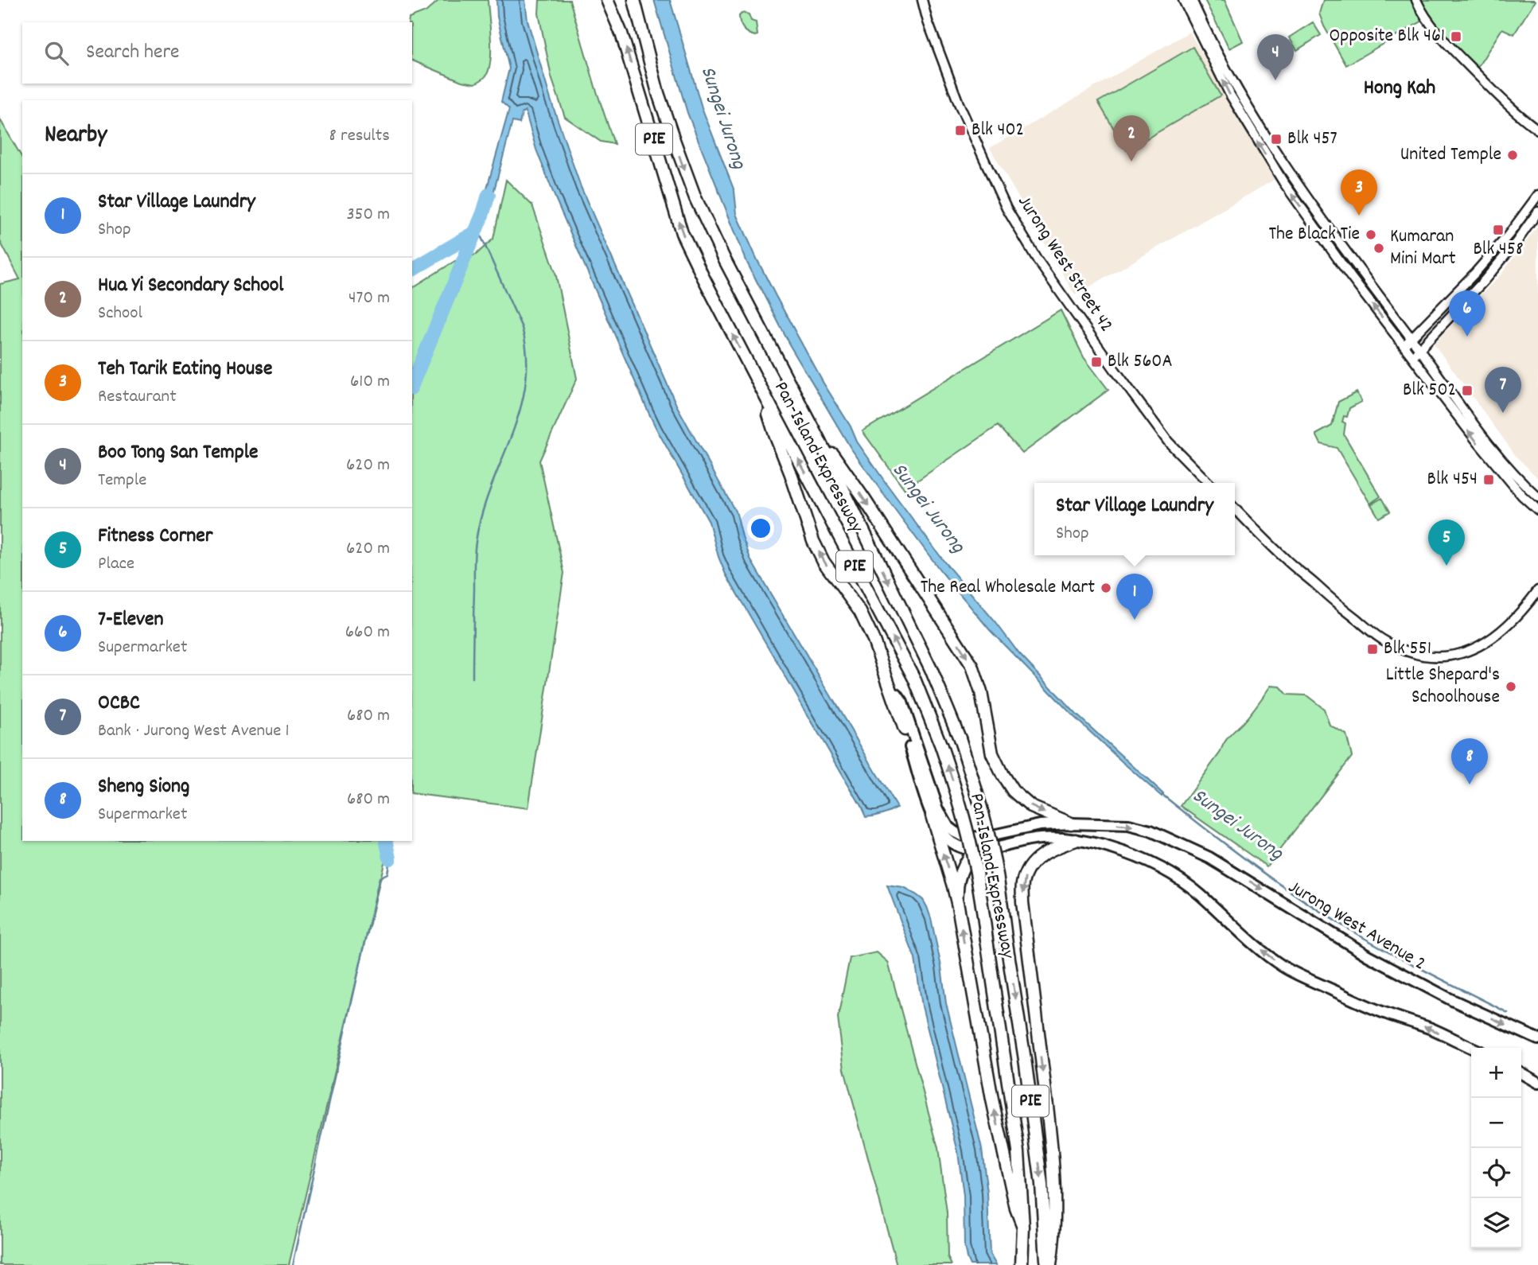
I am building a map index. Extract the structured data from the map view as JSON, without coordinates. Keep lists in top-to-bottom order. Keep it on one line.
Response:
{"streets":{"highway":["PIE","Pan-Island Expressway"],"main road":["Jurong West Avenue 2"],"street":["Jurong West Street 42"]},"districts":["Hong Kah"],"water":["Sungei Jurong"],"places":{"transit":["Opposite Blk 461","Blk 402","Blk 457","Blk 458","Blk 560A","Blk 502","Blk 454","Blk 551"],"other":["United Temple","The Black Tie","Kumaran Mini Mart","The Real Wholesale Mart","Little Shepard's Schoolhouse"]},"page":{"search":"Search here","pins":["4","2","3","6","7","5","1","8"],"heading":["Nearby","8 results"],"list":[{"mark":"1","name":"Star Village Laundry","note":"Shop","value":"350 m"},{"mark":"2","name":"Hua Yi Secondary School","note":"School","value":"470 m"},{"mark":"3","name":"Teh Tarik Eating House","note":"Restaurant","value":"610 m"},{"mark":"4","name":"Boo Tong San Temple","note":"Temple","value":"620 m"},{"mark":"5","name":"Fitness Corner","note":"Place","value":"620 m"},{"mark":"6","name":"7-Eleven","note":"Supermarket","value":"660 m"},{"mark":"7","name":"OCBC","note":"Bank · Jurong West Avenue 1","value":"680 m"},{"mark":"8","name":"Sheng Siong","note":"Supermarket","value":"680 m"}],"popup":["Star Village Laundry","Shop"],"map_buttons":["+","−"]}}
